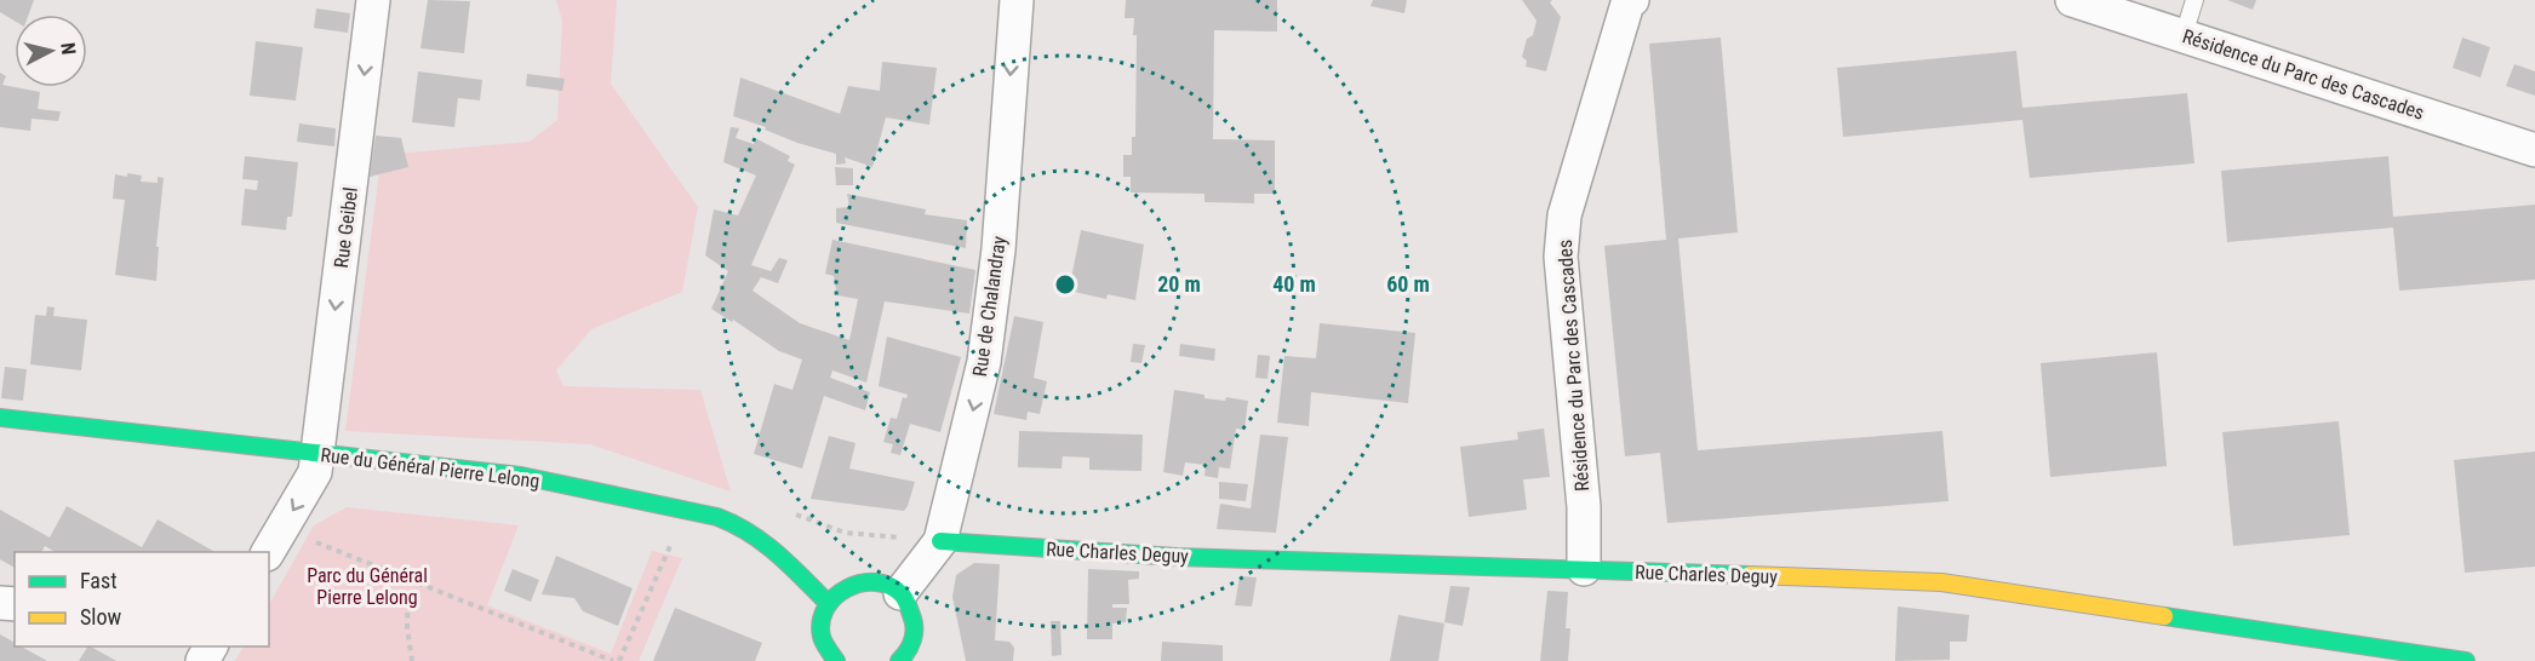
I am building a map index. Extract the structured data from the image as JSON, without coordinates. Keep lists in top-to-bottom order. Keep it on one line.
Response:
{"streets":{"street":["Résidence du Parc des Cascades","Rue Geibel","Rue de Chalandray","Rue du Général Pierre Lelong","Rue Charles Deguy"]},"crossings":[["Résidence du Parc des Cascades","Rue Charles Deguy"],["Rue Geibel","Rue du Général Pierre Lelong"],["Rue de Chalandray","Rue Charles Deguy"]],"one_way":["Rue Geibel","Rue de Chalandray"],"parks":["Parc du Général Pierre Lelong"],"legend":["Fast","Slow"],"north":"right","rings":["20 m","40 m","60 m"]}
